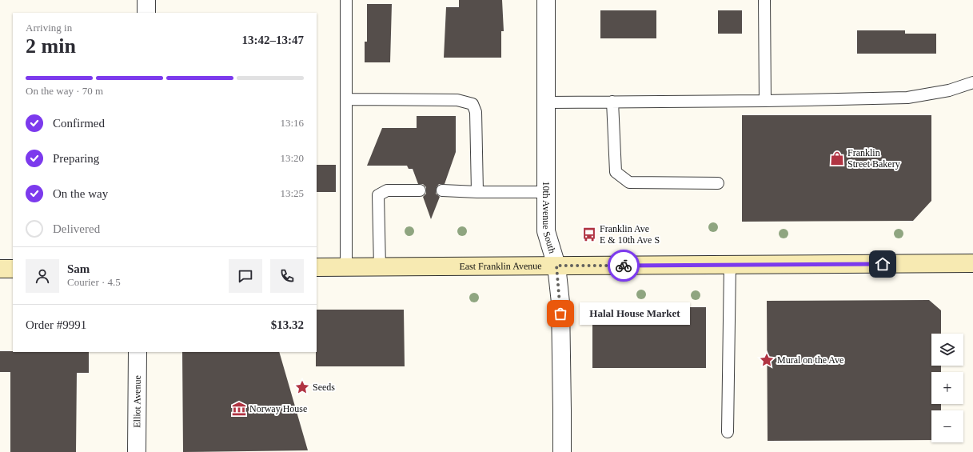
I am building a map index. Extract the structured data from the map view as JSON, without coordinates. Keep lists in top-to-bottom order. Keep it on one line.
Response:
{"streets":{"main road":["East Franklin Avenue"],"street":["10th Avenue South","Elliot Avenue"]},"crossings":[["10th Avenue South","East Franklin Avenue"]],"places":{"shop":["Franklin Street Bakery"],"bus stop":["Franklin Ave E & 10th Ave S"],"other":["Halal House Market"],"place":["Mural on the Ave","Seeds"],"museum":["Norway House"]},"page":{"heading":["2 min","Arriving in","13:42–13:47"],"panel":["Sam","Courier · 4.5","Order #9991","$13.32"],"bar":"On the way · 70 m","list":[["Confirmed","13:16"],["Preparing","13:20"],["On the way","13:25"],"Delivered"],"bubble":"Halal House Market","map_buttons":["+","−"]}}
